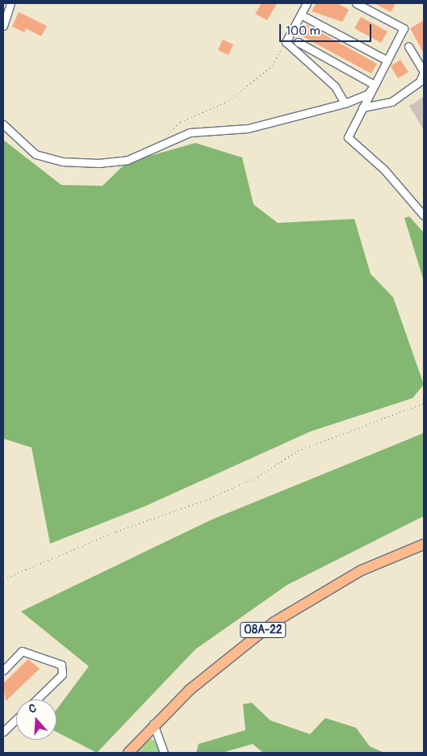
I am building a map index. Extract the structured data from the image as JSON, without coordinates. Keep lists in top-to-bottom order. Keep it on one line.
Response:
{"streets":{"highway":["08А-22"]},"scale_bar":"100 m","north":"top"}
